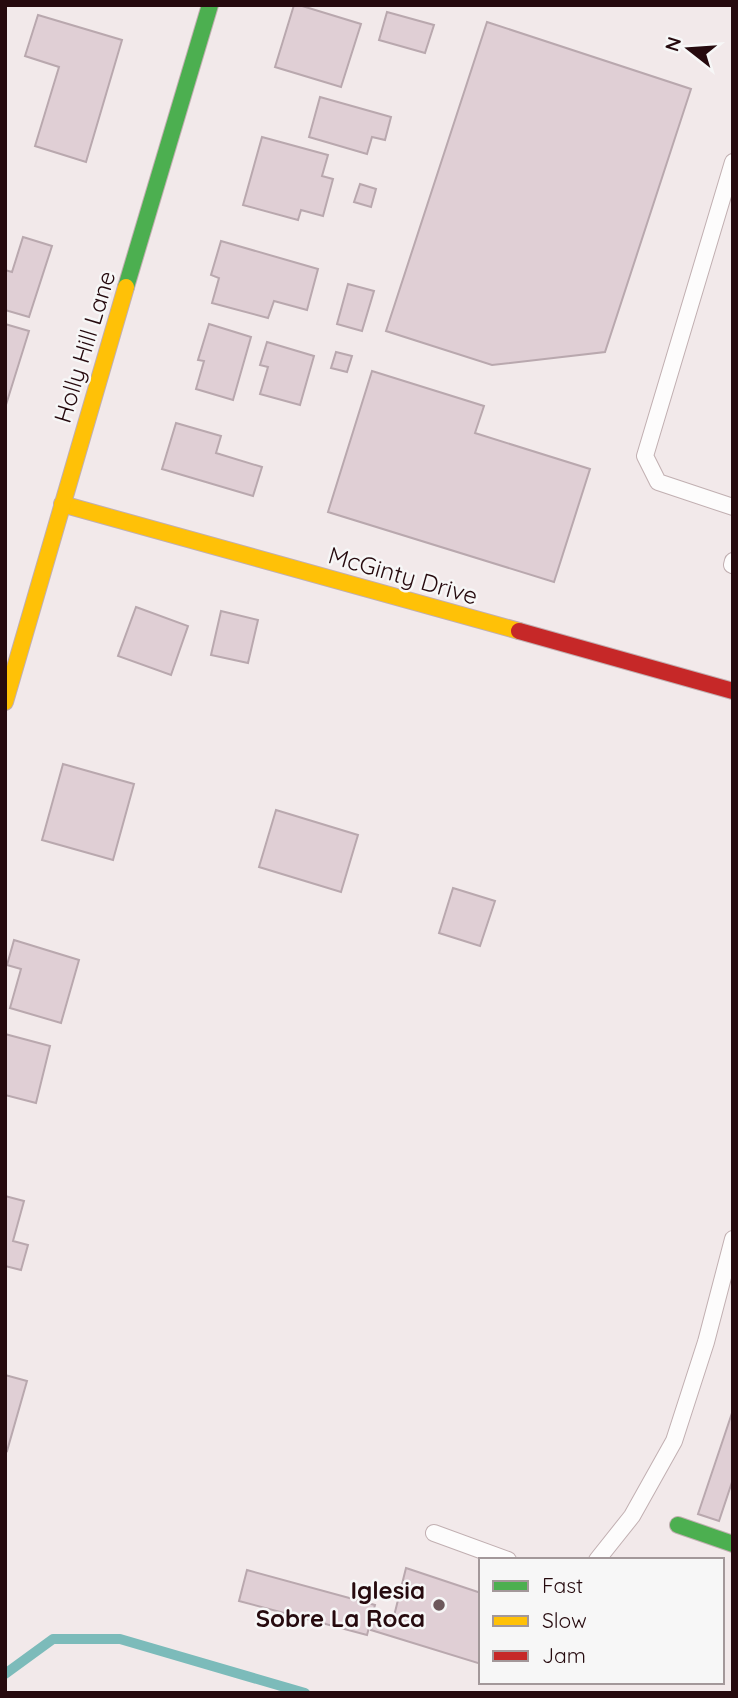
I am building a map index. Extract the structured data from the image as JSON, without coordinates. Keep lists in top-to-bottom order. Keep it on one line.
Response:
{"streets":{"street":["Holly Hill Lane","McGinty Drive"]},"crossings":[["Holly Hill Lane","McGinty Drive"]],"places":["Iglesia Sobre La Roca"],"legend":["Fast","Slow","Jam"],"north":"left"}
